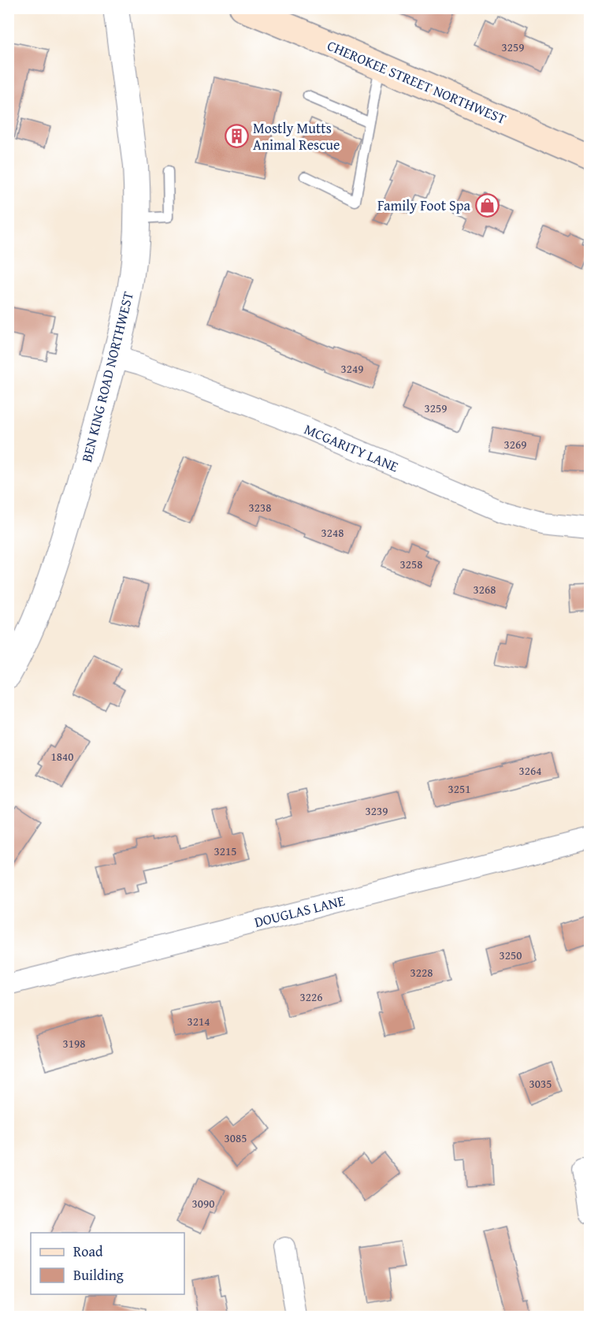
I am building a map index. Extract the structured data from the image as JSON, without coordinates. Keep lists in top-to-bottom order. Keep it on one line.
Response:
{"streets":{"main road":["CHEROKEE STREET NORTHWEST"],"street":["BEN KING ROAD NORTHWEST","MCGARITY LANE","DOUGLAS LANE"]},"crossings":[["BEN KING ROAD NORTHWEST","MCGARITY LANE"]],"places":{"building":["Mostly Mutts Animal Rescue"],"shop":["Family Foot Spa"]},"house_numbers":["3259","3249","3259","3269","3238","3248","3258","3268","1840","3264","3251","3239","3215","3250","3228","3226","3214","3198","3035","3085","3090"],"legend":["Road","Building"]}
